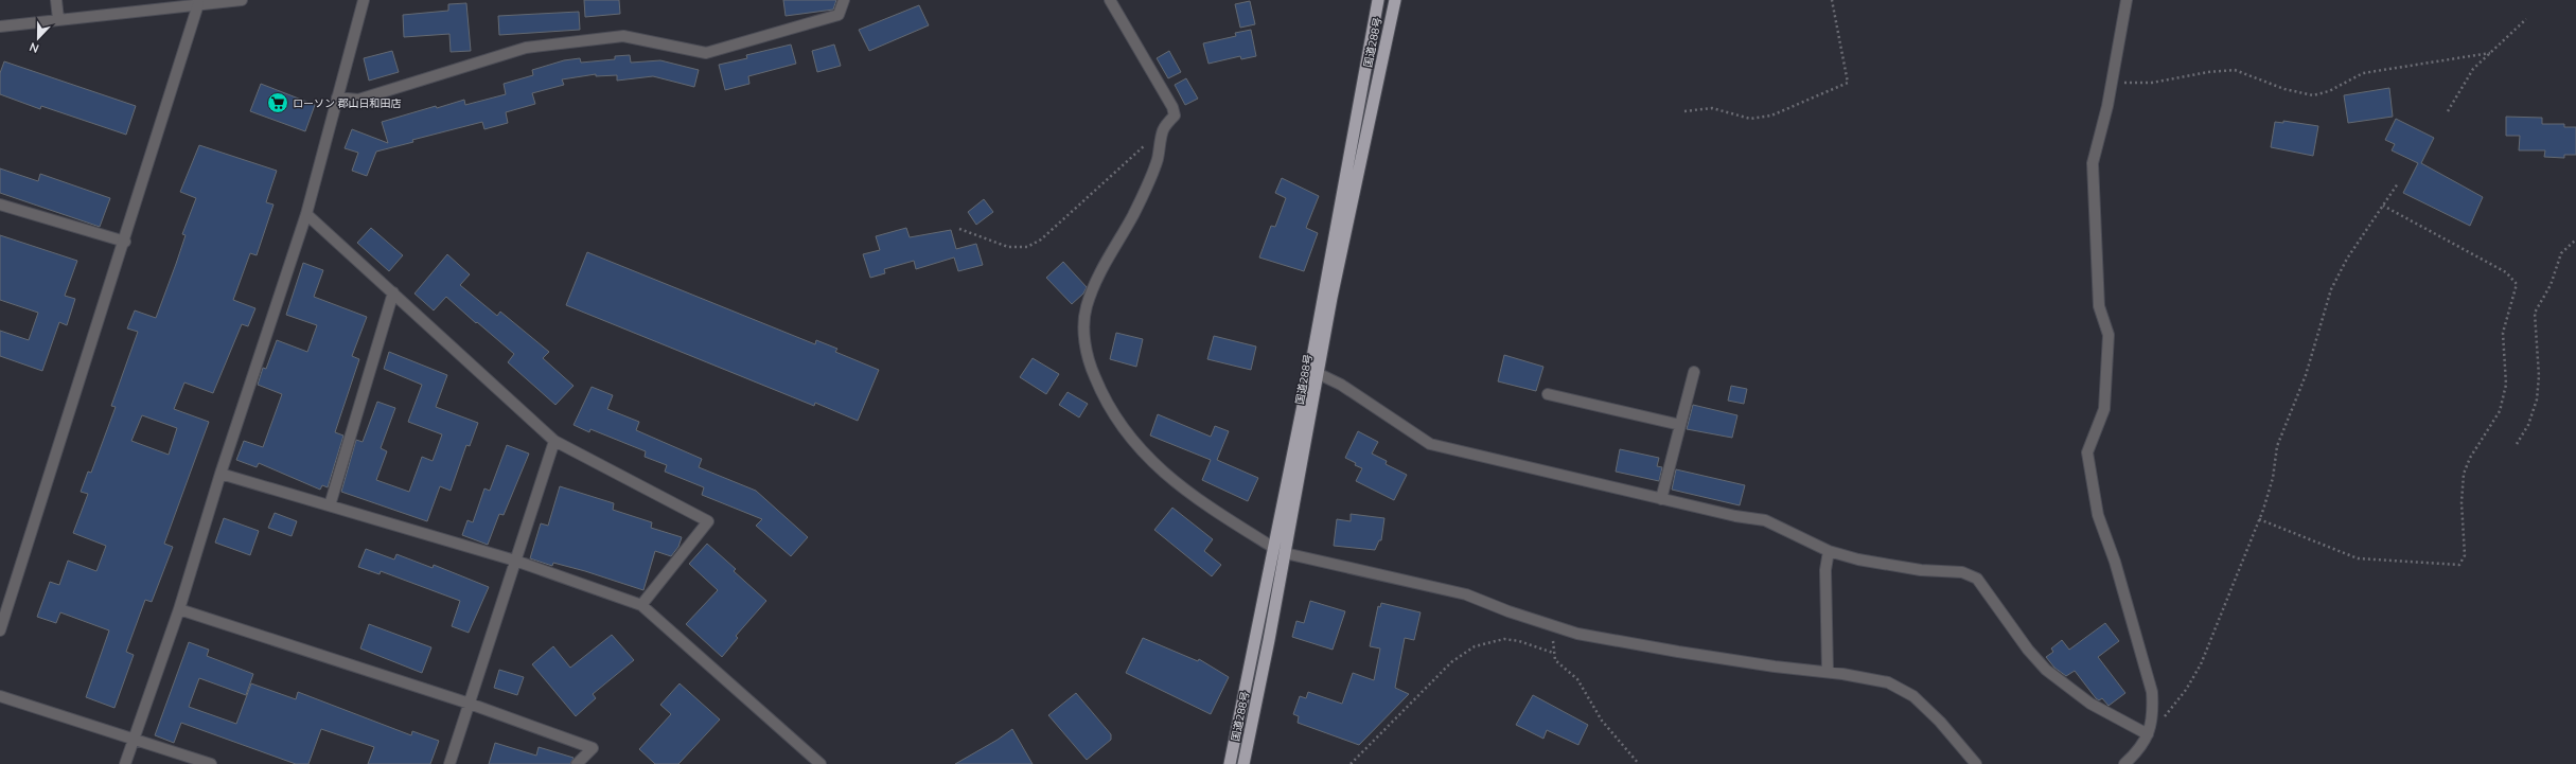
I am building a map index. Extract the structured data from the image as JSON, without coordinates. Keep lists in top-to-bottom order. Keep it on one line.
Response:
{"streets":{"highway":["国道288号"]},"places":{"supermarket":["ローソン 郡山日和田店"]},"north":"bottom"}
